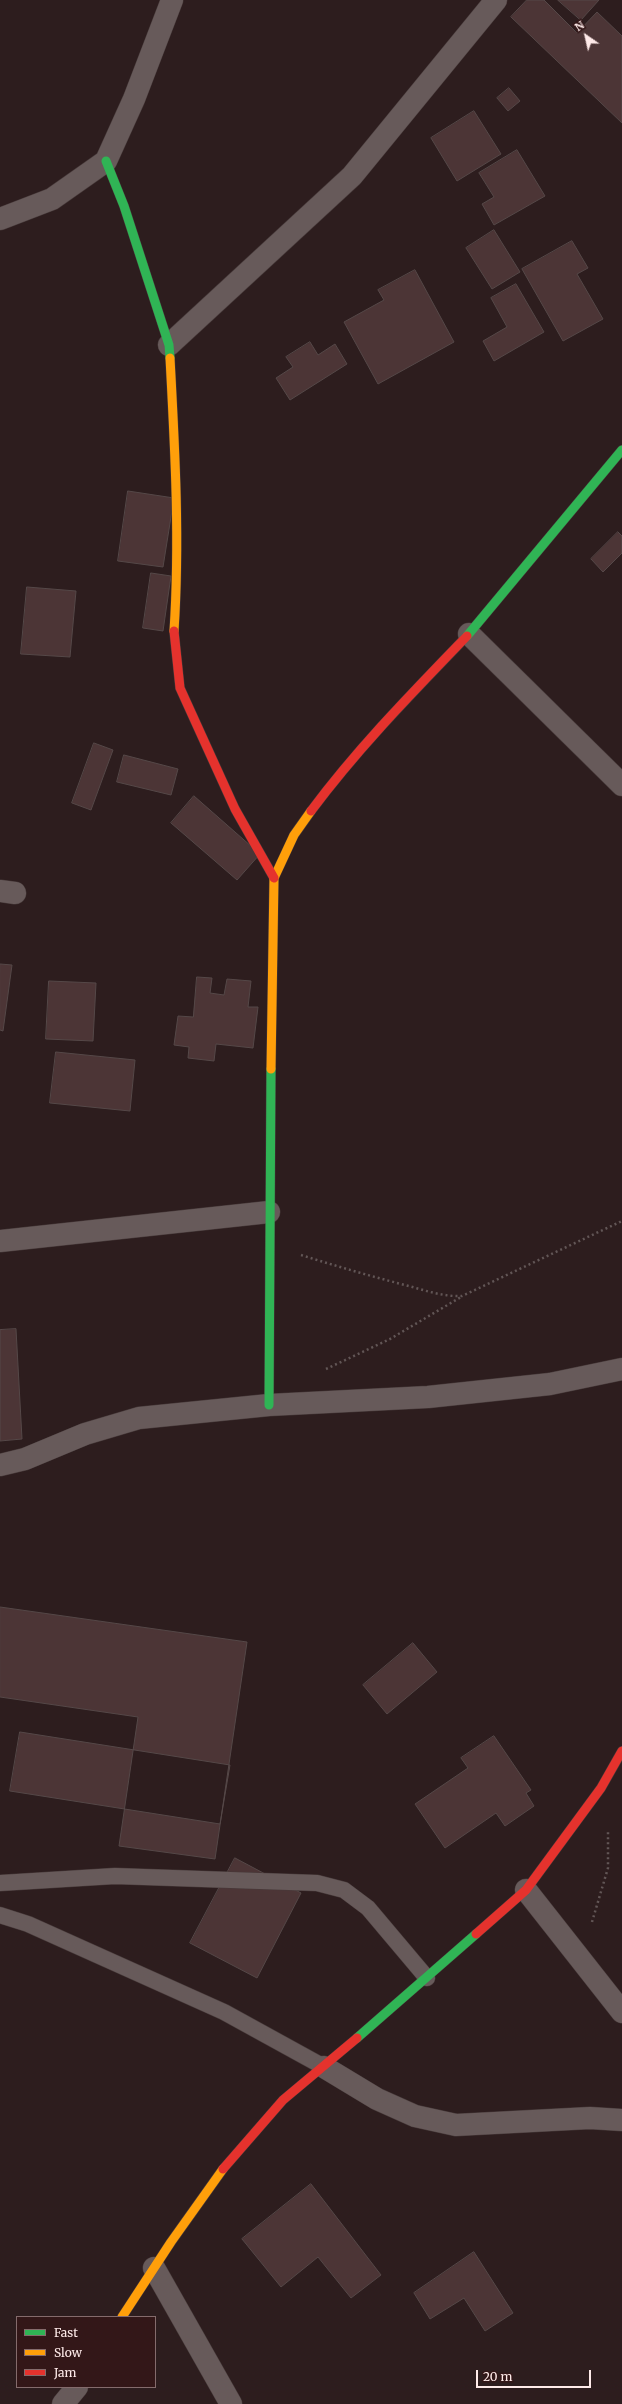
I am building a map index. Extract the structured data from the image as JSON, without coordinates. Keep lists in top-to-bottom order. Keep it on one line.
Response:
{"legend":["Fast","Slow","Jam"],"scale_bar":"20 m","north":"top left"}
